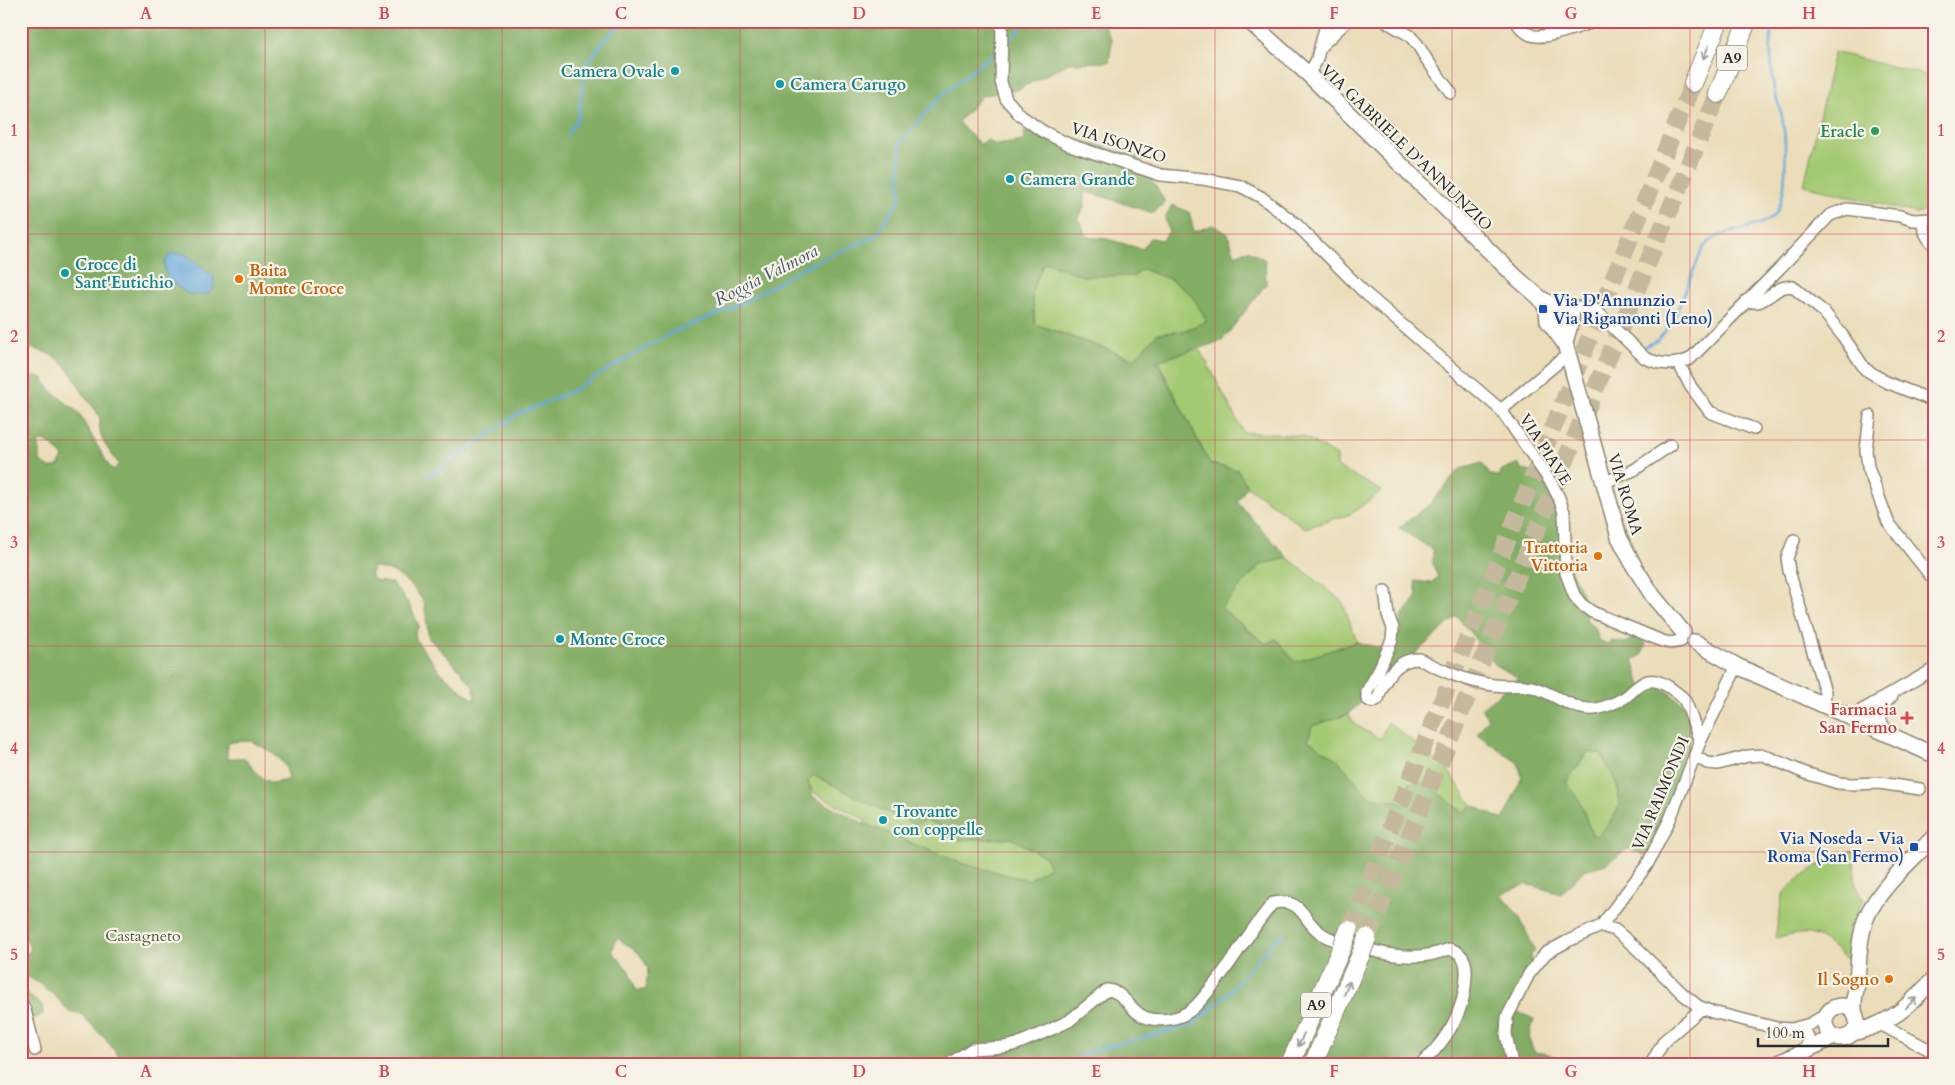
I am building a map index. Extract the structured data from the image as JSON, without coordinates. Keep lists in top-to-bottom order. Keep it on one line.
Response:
{"streets":{"highway":["A9"],"main road":["VIA GABRIELE D'ANNUNZIO","VIA ROMA"],"street":["VIA ISONZO","VIA PIAVE","VIA RAIMONDI"]},"crossings":[["VIA ISONZO","VIA PIAVE"],["VIA PIAVE","VIA ROMA"],["VIA ROMA","VIA RAIMONDI"]],"water":["Roggia Valmora"],"parks":["Castagneto"],"places":{"other":["Camera Ovale","Camera Carugo","Eracle","Camera Grande","Croce di Sant'Eutichio","Baita Monte Croce","Trattoria Vittoria","Monte Croce","Trovante con coppelle","Il Sogno"],"transit":["Via D'Annunzio - Via Rigamonti (Leno)","Via Noseda - Via Roma (San Fermo)"],"health":["Farmacia San Fermo"]},"scale_bar":"100 m","grid":{"columns":["A","B","C","D","E","F","G","H"],"rows":["1","2","3","4","5"]}}
